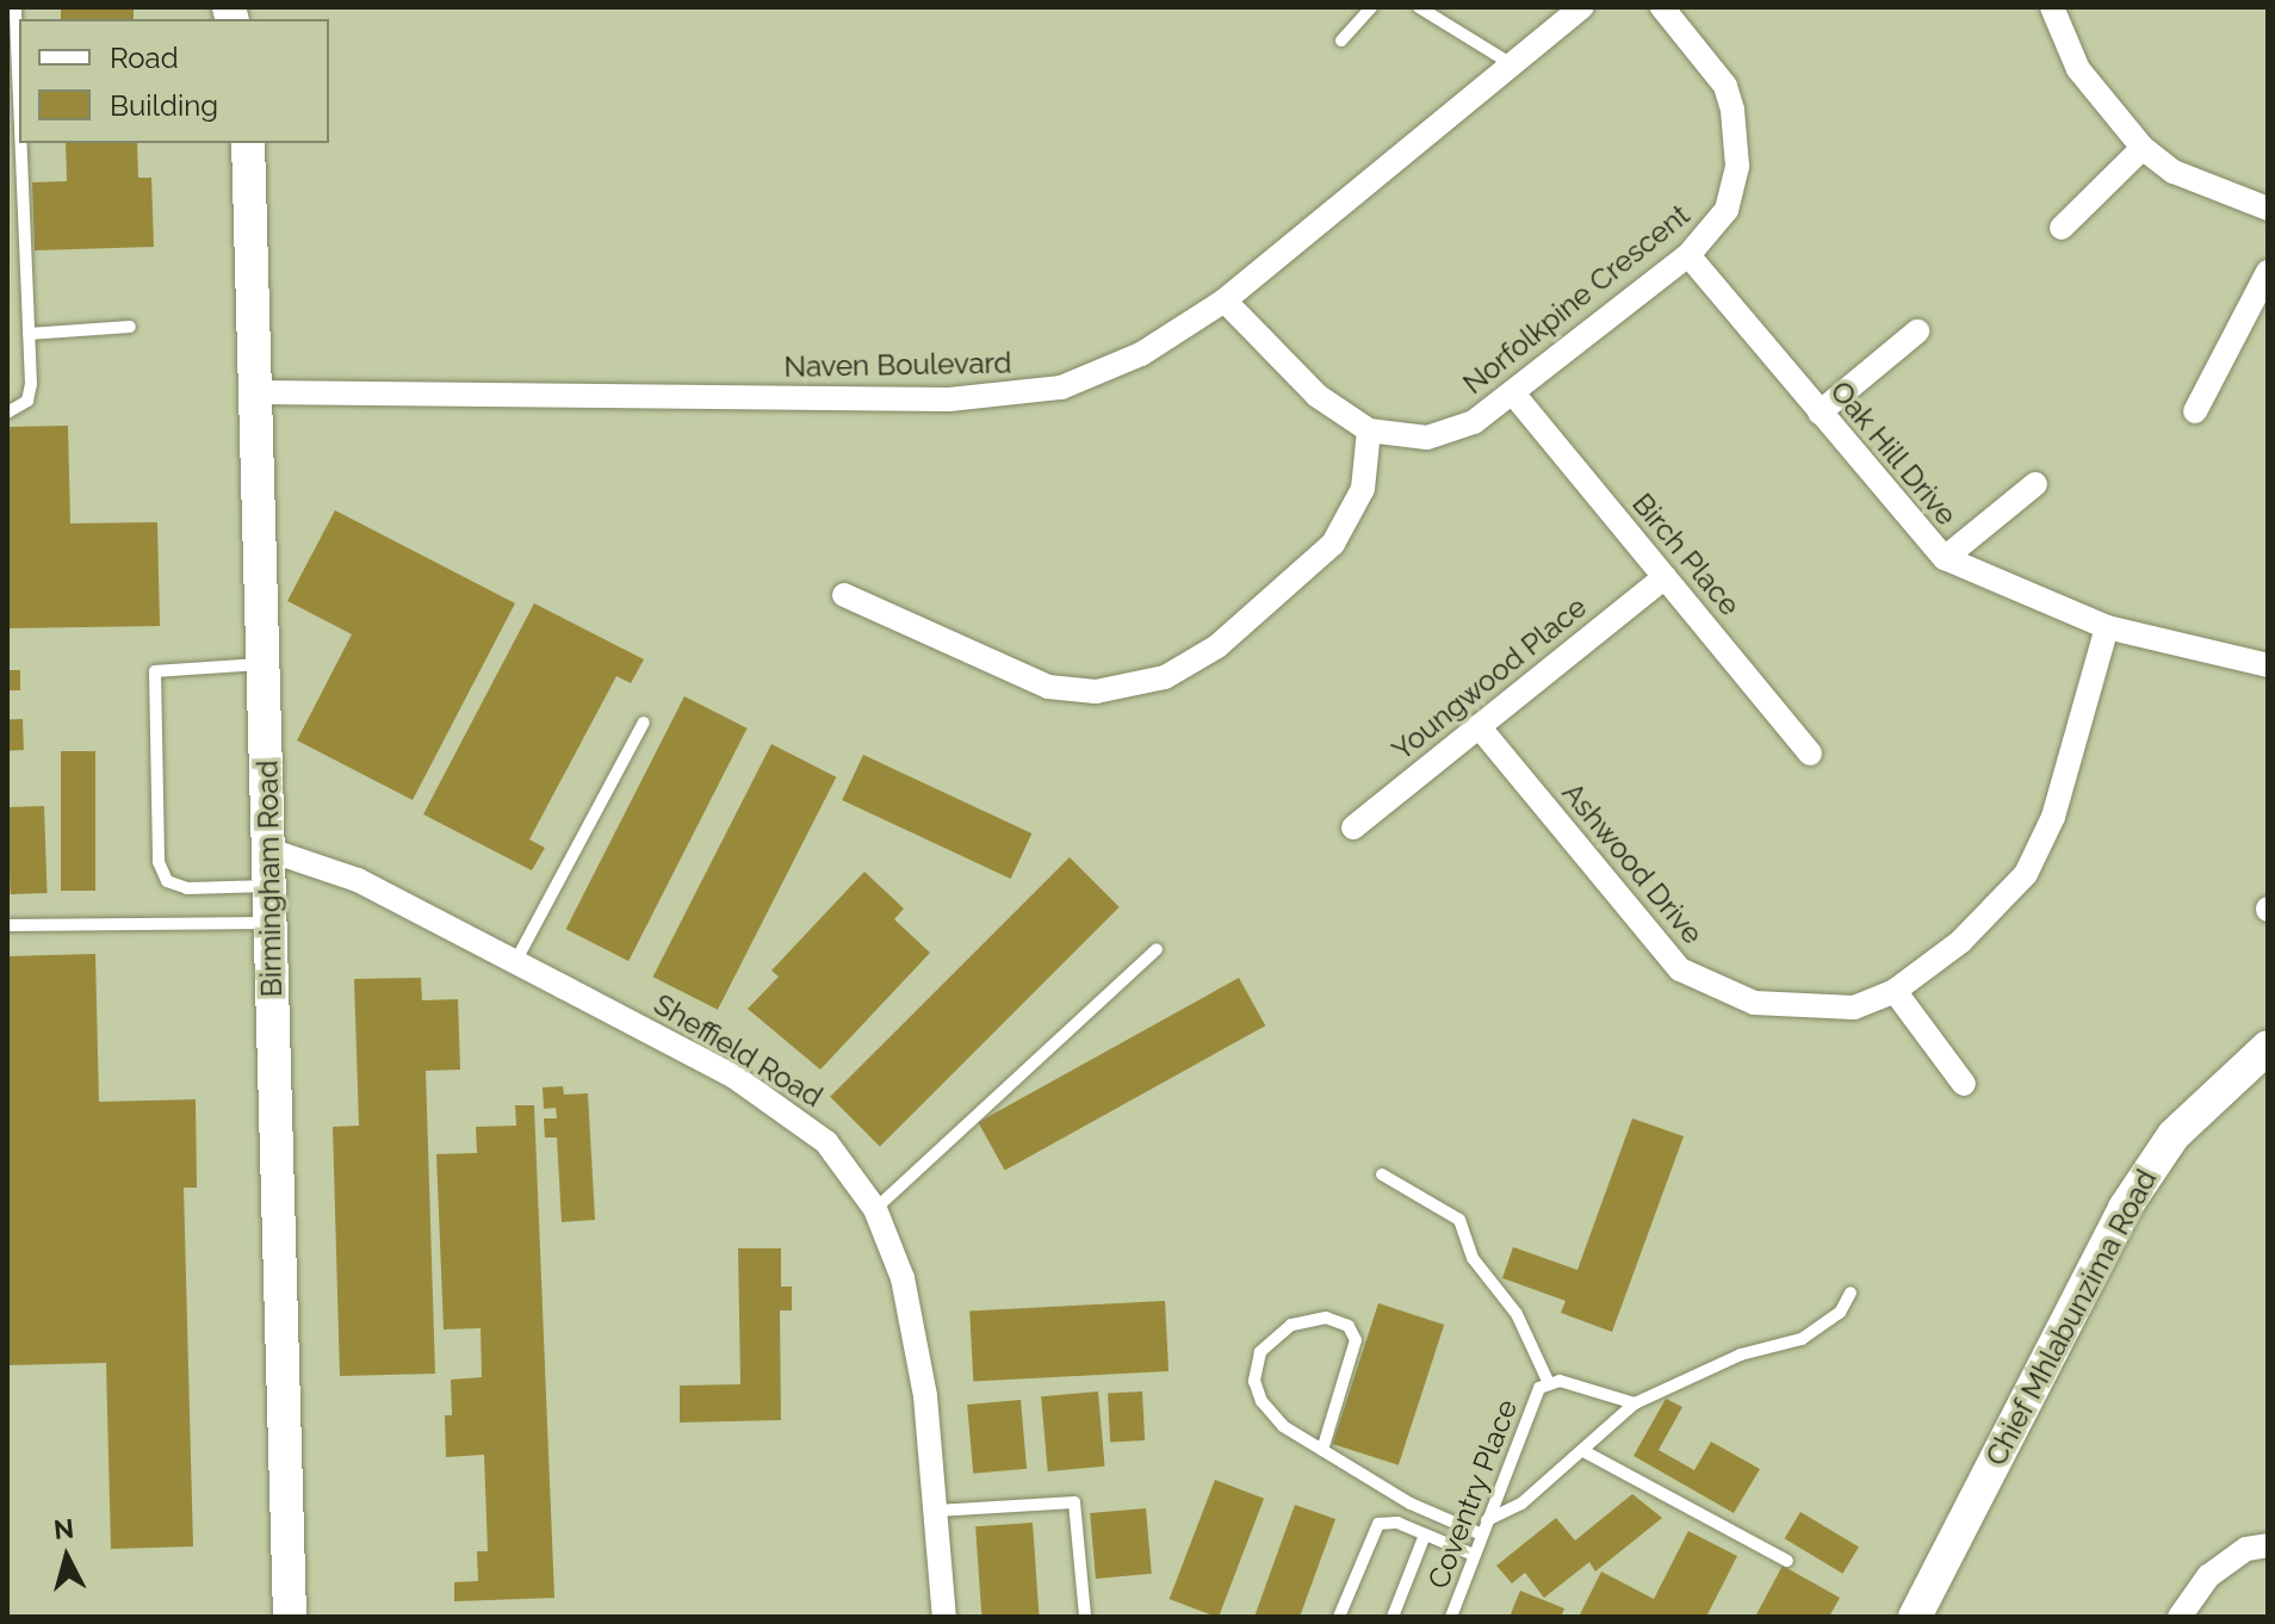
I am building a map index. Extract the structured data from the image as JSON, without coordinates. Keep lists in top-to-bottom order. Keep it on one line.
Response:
{"streets":{"street":["Norfolkpine Crescent","Naven Boulevard","Oak Hill Drive","Birch Place","Youngwood Place","Ashwood Drive","Birmingham Road","Sheffield Road","Chief Mhlabunzima Road"],"lane":["Coventry Place"]},"crossings":[["Norfolkpine Crescent","Naven Boulevard"],["Norfolkpine Crescent","Oak Hill Drive"],["Norfolkpine Crescent","Birch Place"],["Naven Boulevard","Birmingham Road"],["Oak Hill Drive","Ashwood Drive"],["Birch Place","Youngwood Place"],["Youngwood Place","Ashwood Drive"],["Birmingham Road","Sheffield Road"]],"legend":["Road","Building"],"north":"top"}
